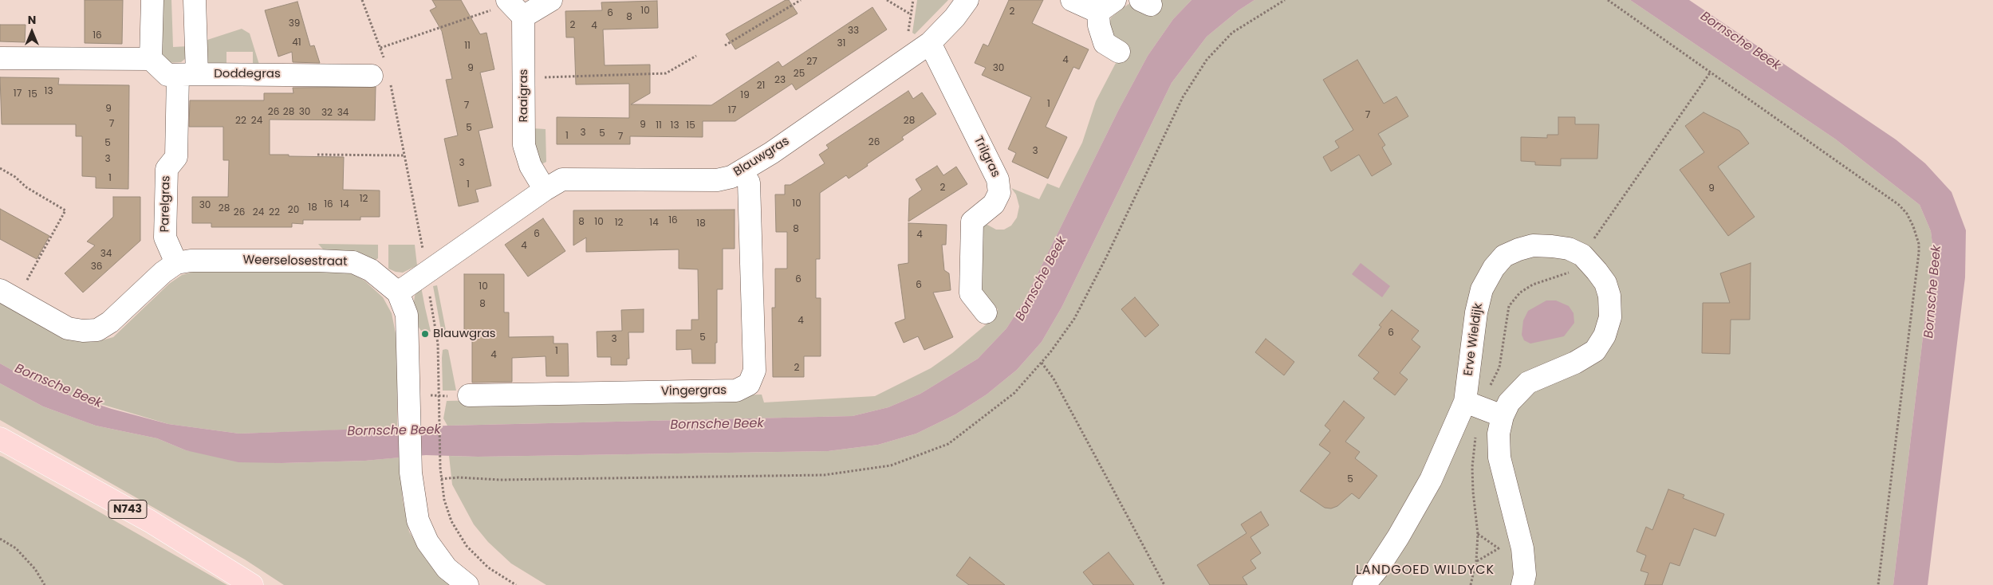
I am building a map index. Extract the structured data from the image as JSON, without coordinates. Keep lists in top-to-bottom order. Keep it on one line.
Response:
{"streets":{"main road":["N743"],"street":["Doddegras","Raaigras","Blauwgras","Trilgras","Parelgras","Weerselosestraat","Erve Wieldijk","Vingergras"]},"crossings":[["Doddegras","Parelgras"],["Raaigras","Blauwgras"],["Blauwgras","Trilgras"],["Blauwgras","Weerselosestraat"],["Blauwgras","Vingergras"],["Parelgras","Weerselosestraat"]],"districts":["LANDGOED WILDYCK"],"water":["Bornsche Beek"],"places":["Blauwgras"],"house_numbers":["10","2","6","8","39","2","4","33","16","41","31","11","4","27","9","30","25","23","21","13","17","15","19","1","7","9","17","26","28","30","32","34","7","22","24","28","7","9","11","13","15","5","3","5","1","7","26","5","3","3","3","1","1","2","9","12","10","16","14","30","18","28","20","26","24","22","16","8","10","12","14","18","8","6","4","4","34","36","6","6","10","8","4","6","5","3","1","4","2","5"],"north":"top"}
